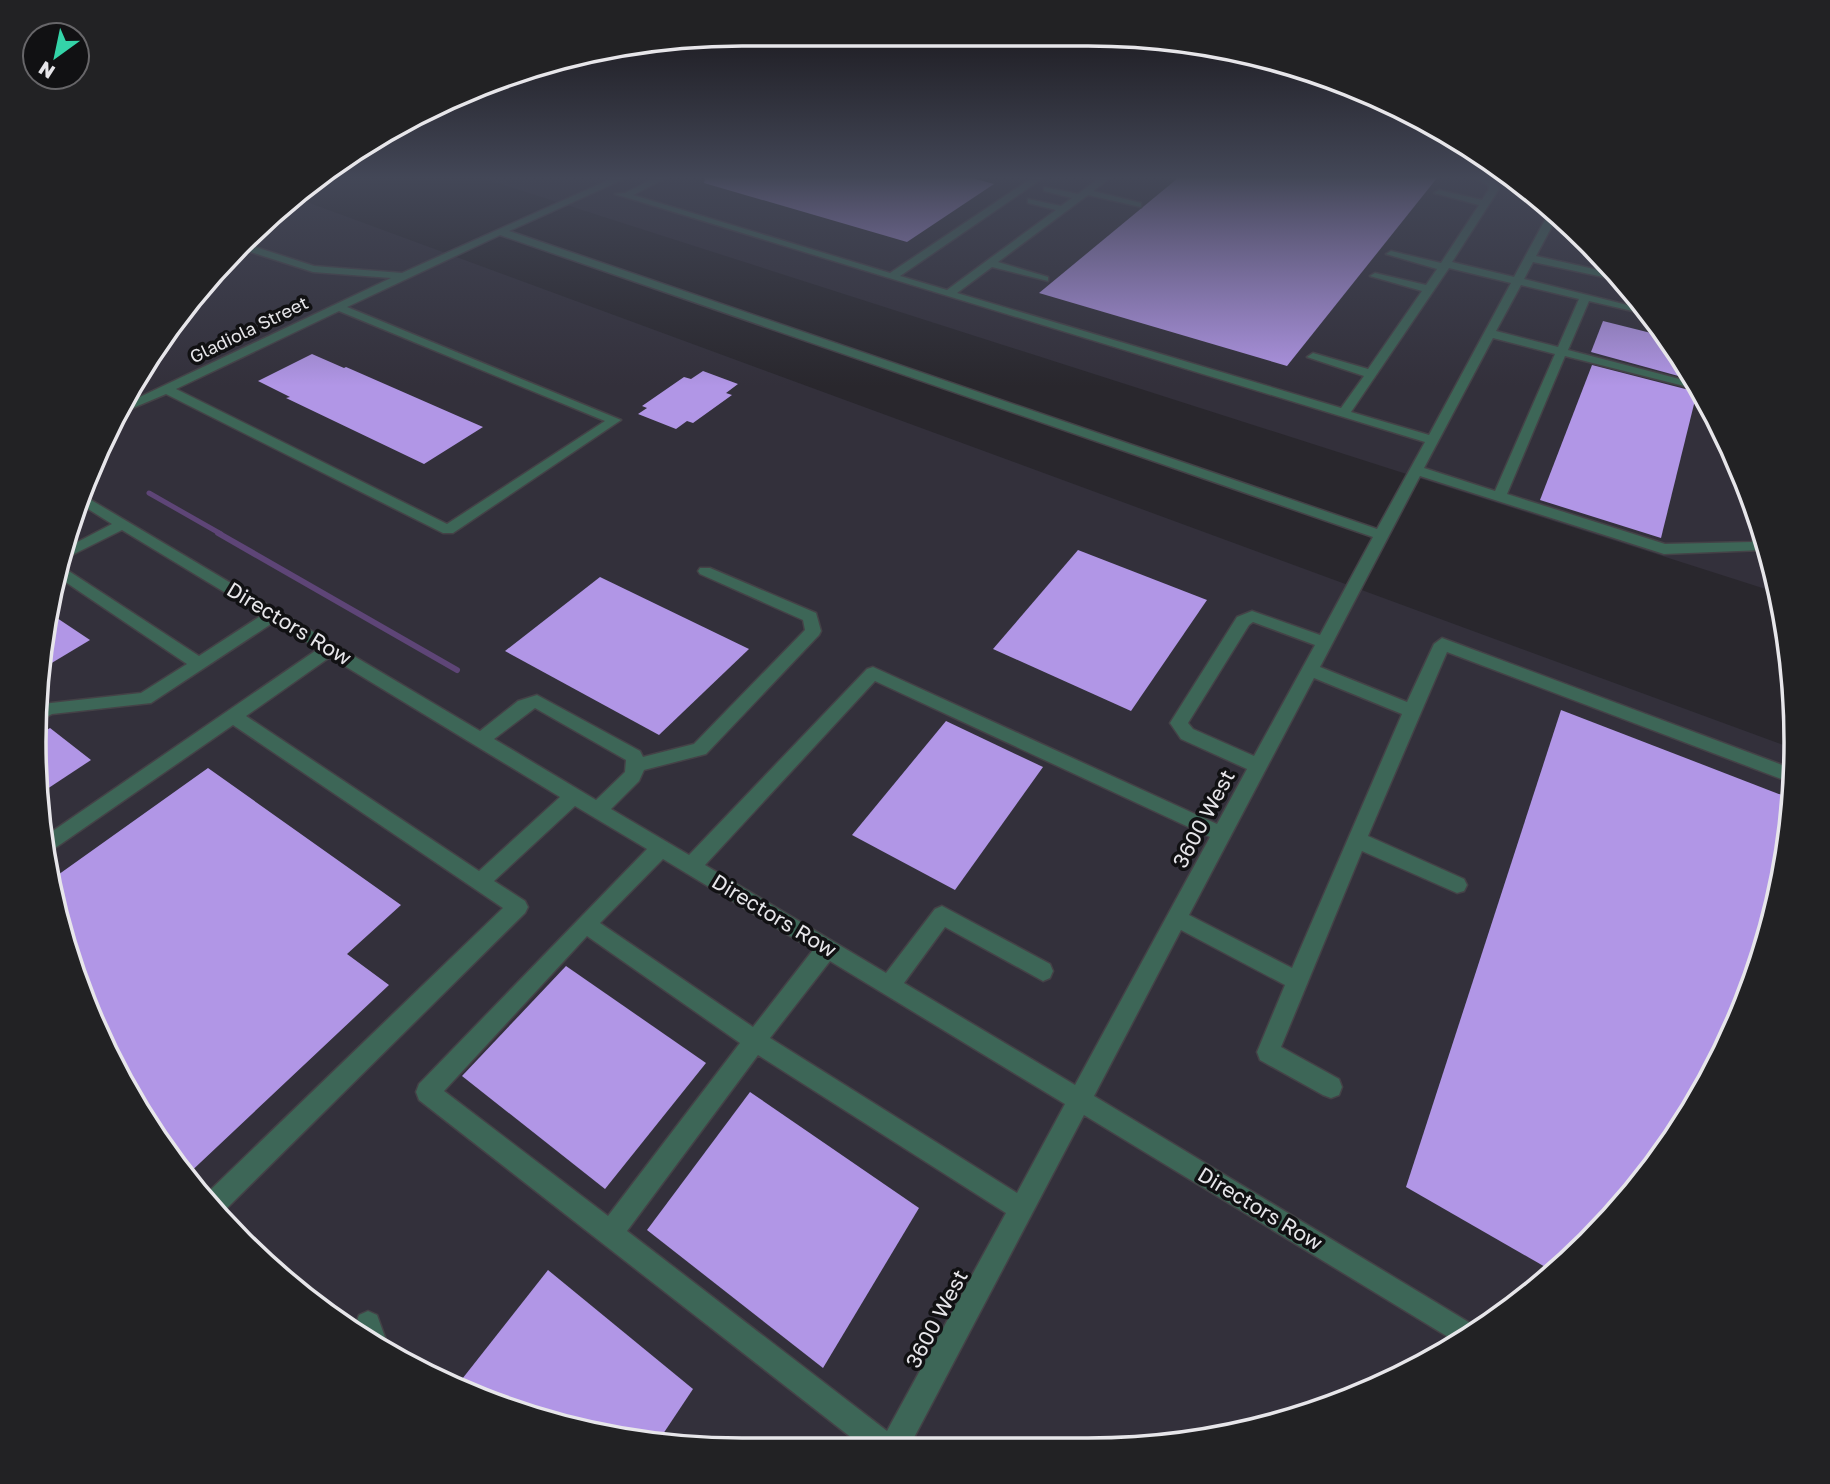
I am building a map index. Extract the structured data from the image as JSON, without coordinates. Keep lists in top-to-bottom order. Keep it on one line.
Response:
{"streets":{"street":["Gladiola Street","Directors Row","3600 West"]},"crossings":[["Directors Row","3600 West"]],"north":"bottom left"}
